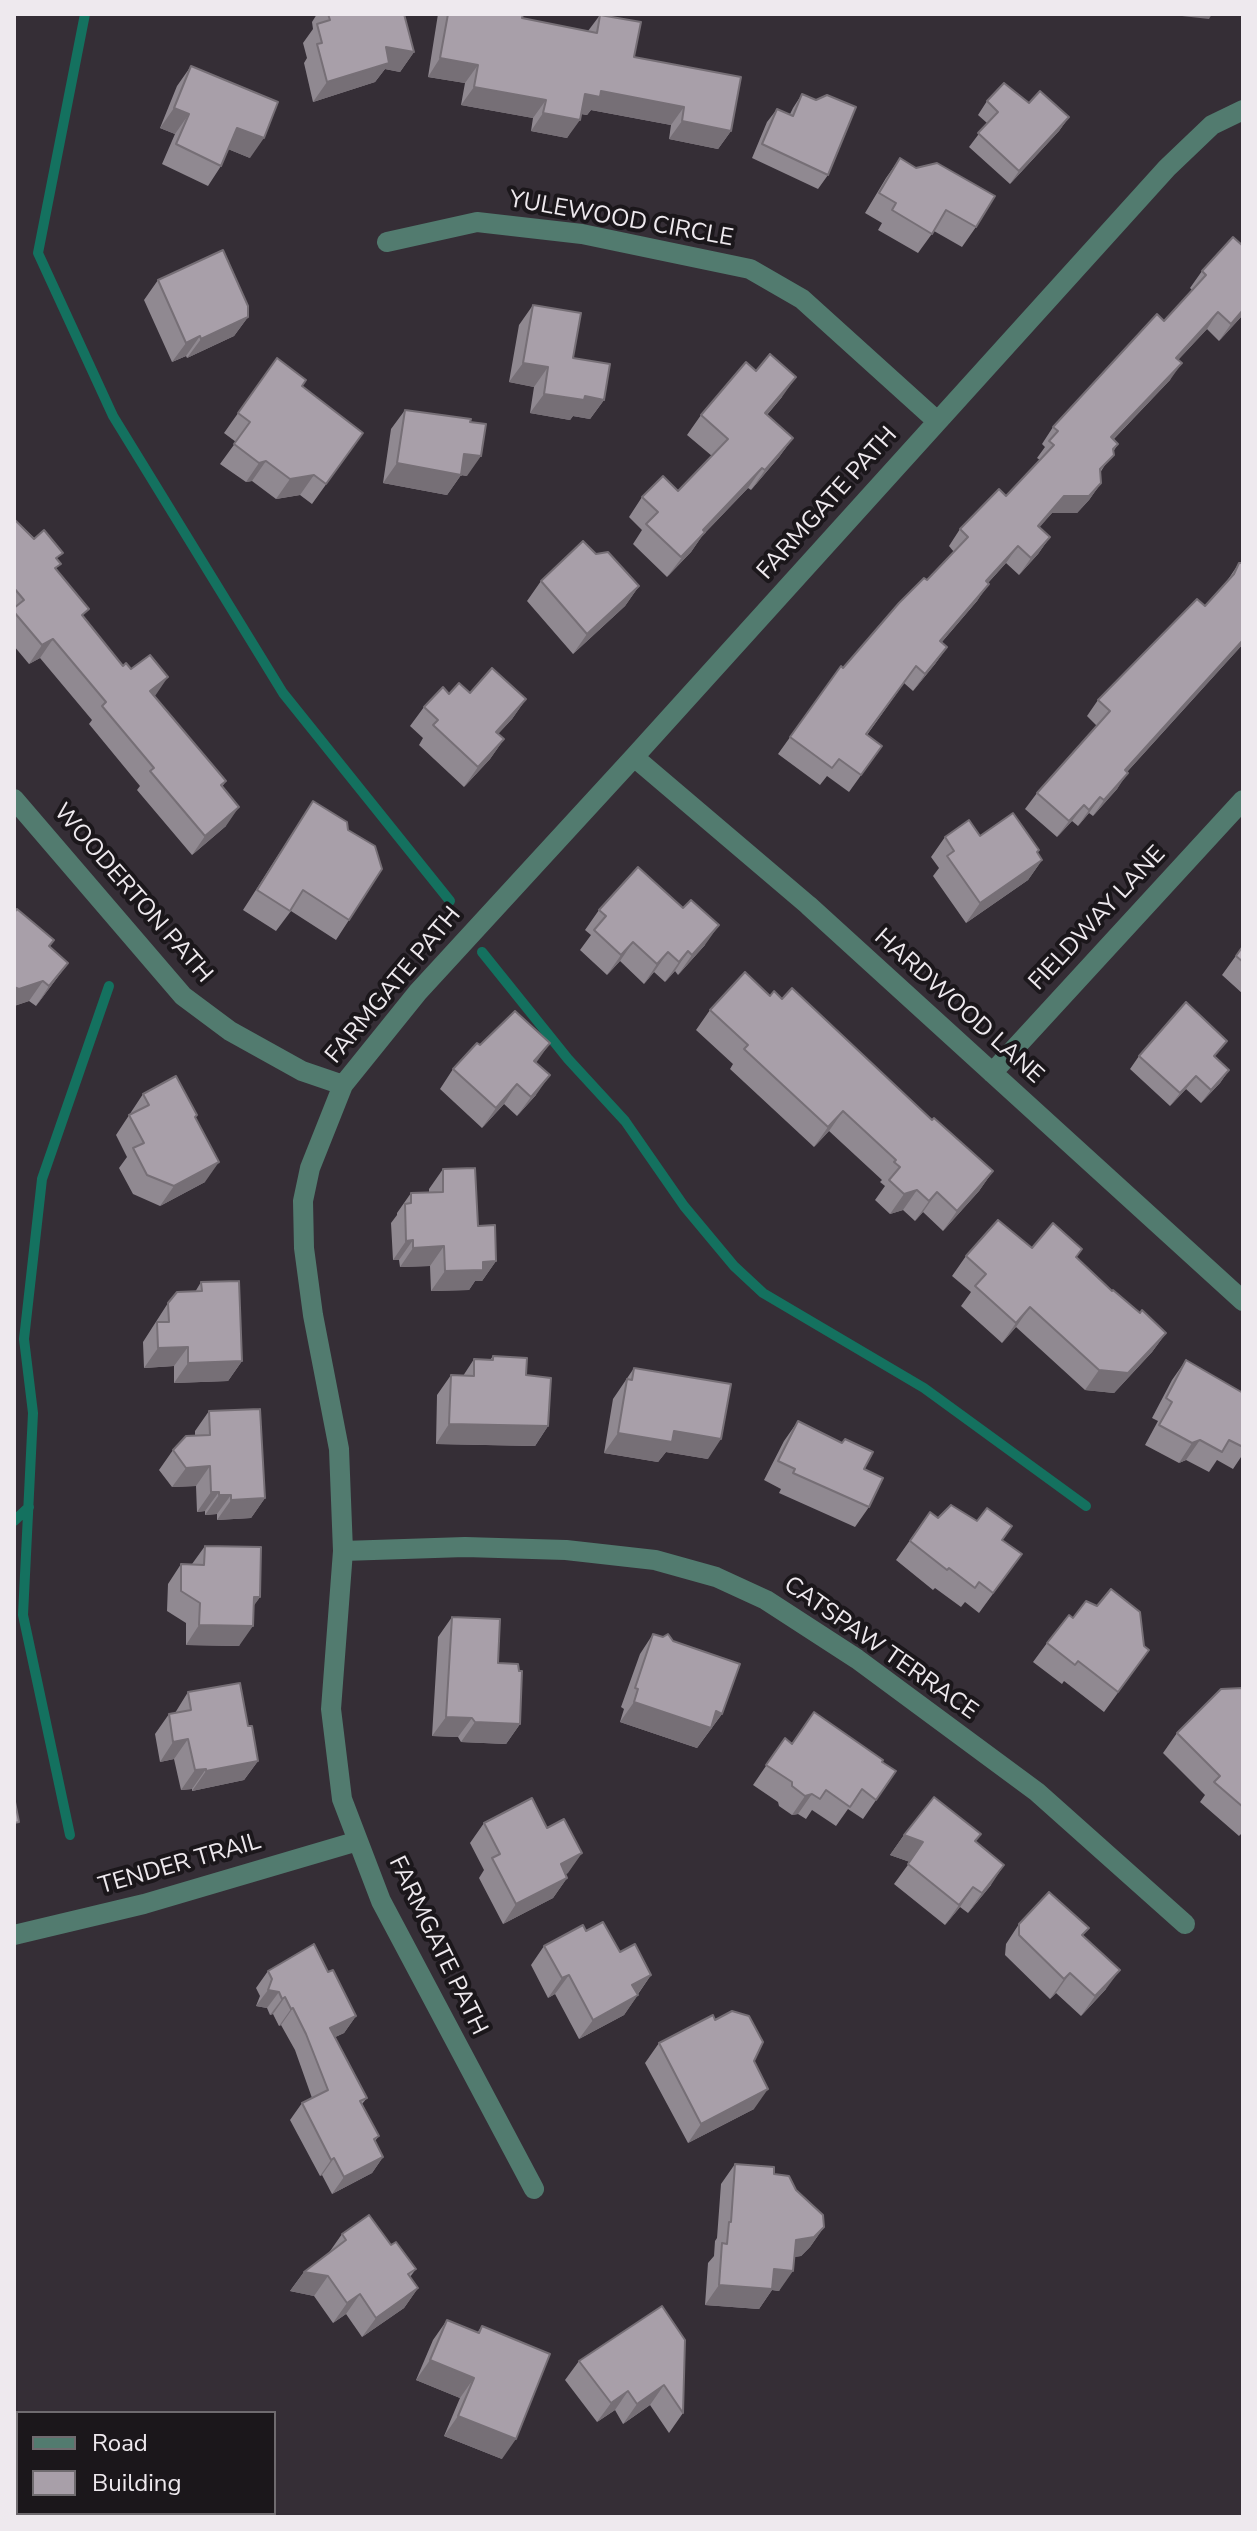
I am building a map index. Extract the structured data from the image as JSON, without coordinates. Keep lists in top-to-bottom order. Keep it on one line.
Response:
{"streets":{"street":["YULEWOOD CIRCLE","FARMGATE PATH","WOODERTON PATH","FIELDWAY LANE","HARDWOOD LANE","CATSPAW TERRACE","TENDER TRAIL"]},"crossings":[["YULEWOOD CIRCLE","FARMGATE PATH"],["FARMGATE PATH","WOODERTON PATH"],["FARMGATE PATH","HARDWOOD LANE"],["FARMGATE PATH","CATSPAW TERRACE"],["FARMGATE PATH","TENDER TRAIL"],["FIELDWAY LANE","HARDWOOD LANE"]],"legend":["Road","Building"]}
